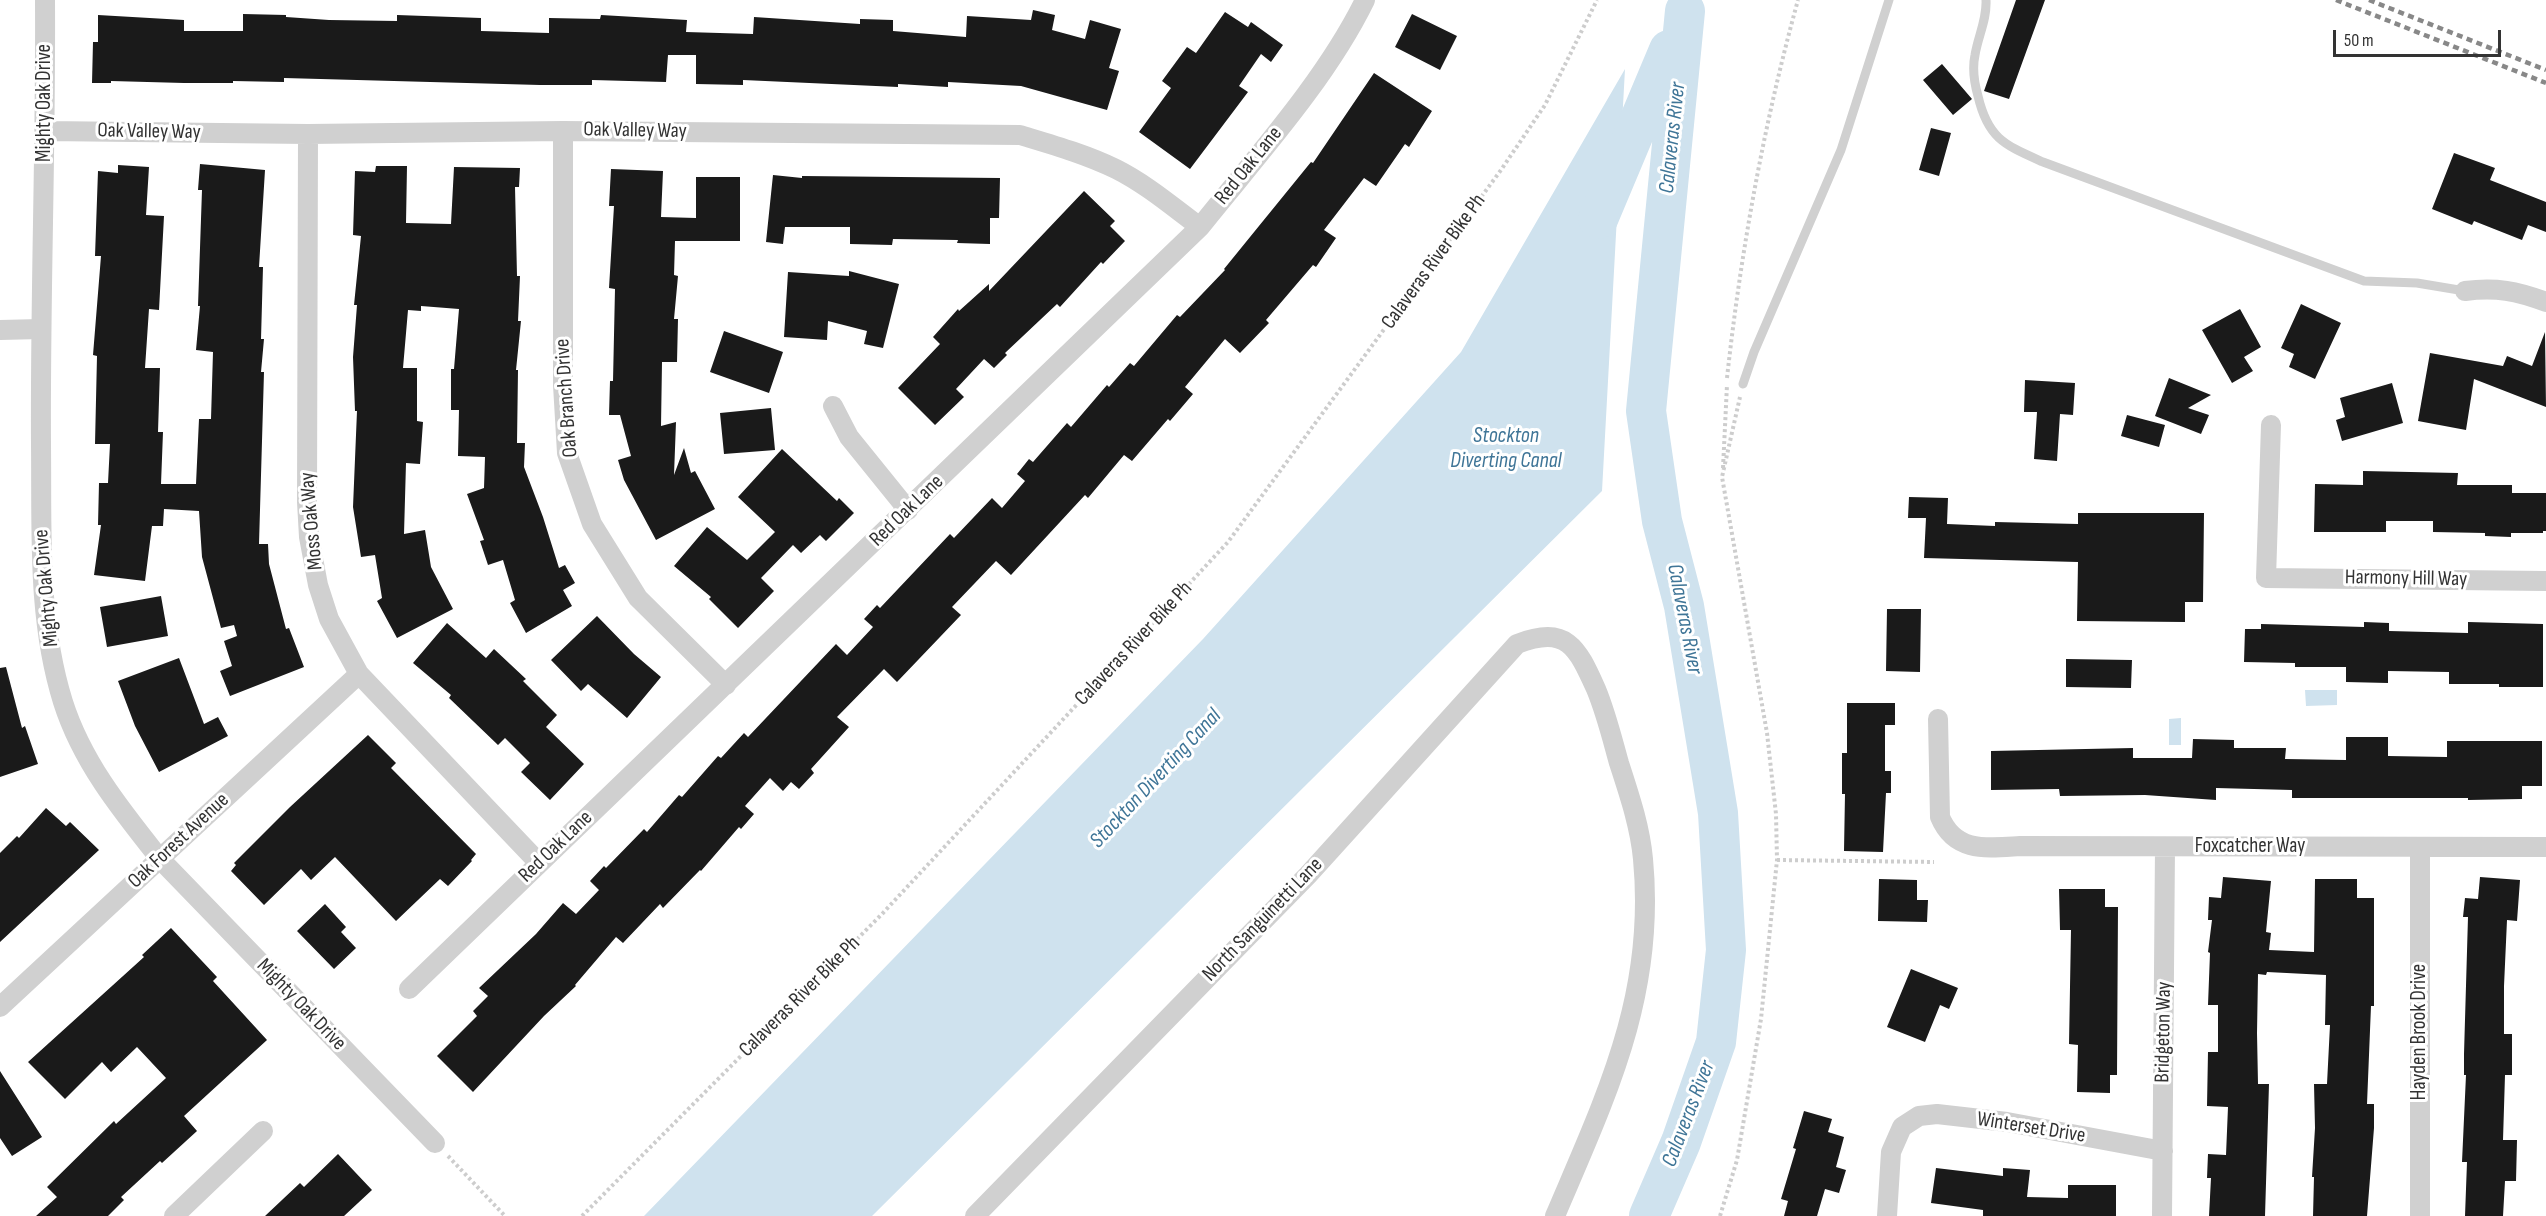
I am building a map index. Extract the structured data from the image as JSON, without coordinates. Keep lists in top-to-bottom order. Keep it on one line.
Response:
{"streets":{"street":["Mighty Oak Drive","Oak Valley Way","Red Oak Lane","Oak Branch Drive","Moss Oak Way","Harmony Hill Way","Oak Forest Avenue","Foxcatcher Way","North Sanguinetti Lane","Bridgeton Way","Hayden Brook Drive","Winterset Drive"],"path":["Calaveras River Bike Ph"]},"crossings":[["Mighty Oak Drive","Oak Valley Way"],["Mighty Oak Drive","Oak Forest Avenue"],["Oak Valley Way","Red Oak Lane"],["Oak Valley Way","Oak Branch Drive"],["Oak Valley Way","Moss Oak Way"],["Red Oak Lane","Oak Branch Drive"],["Red Oak Lane","Moss Oak Way"],["Moss Oak Way","Oak Forest Avenue"],["Foxcatcher Way","Bridgeton Way"],["Foxcatcher Way","Hayden Brook Drive"],["Bridgeton Way","Winterset Drive"]],"water":["Calaveras River","Stockton Diverting Canal"],"scale_bar":"50 m"}
